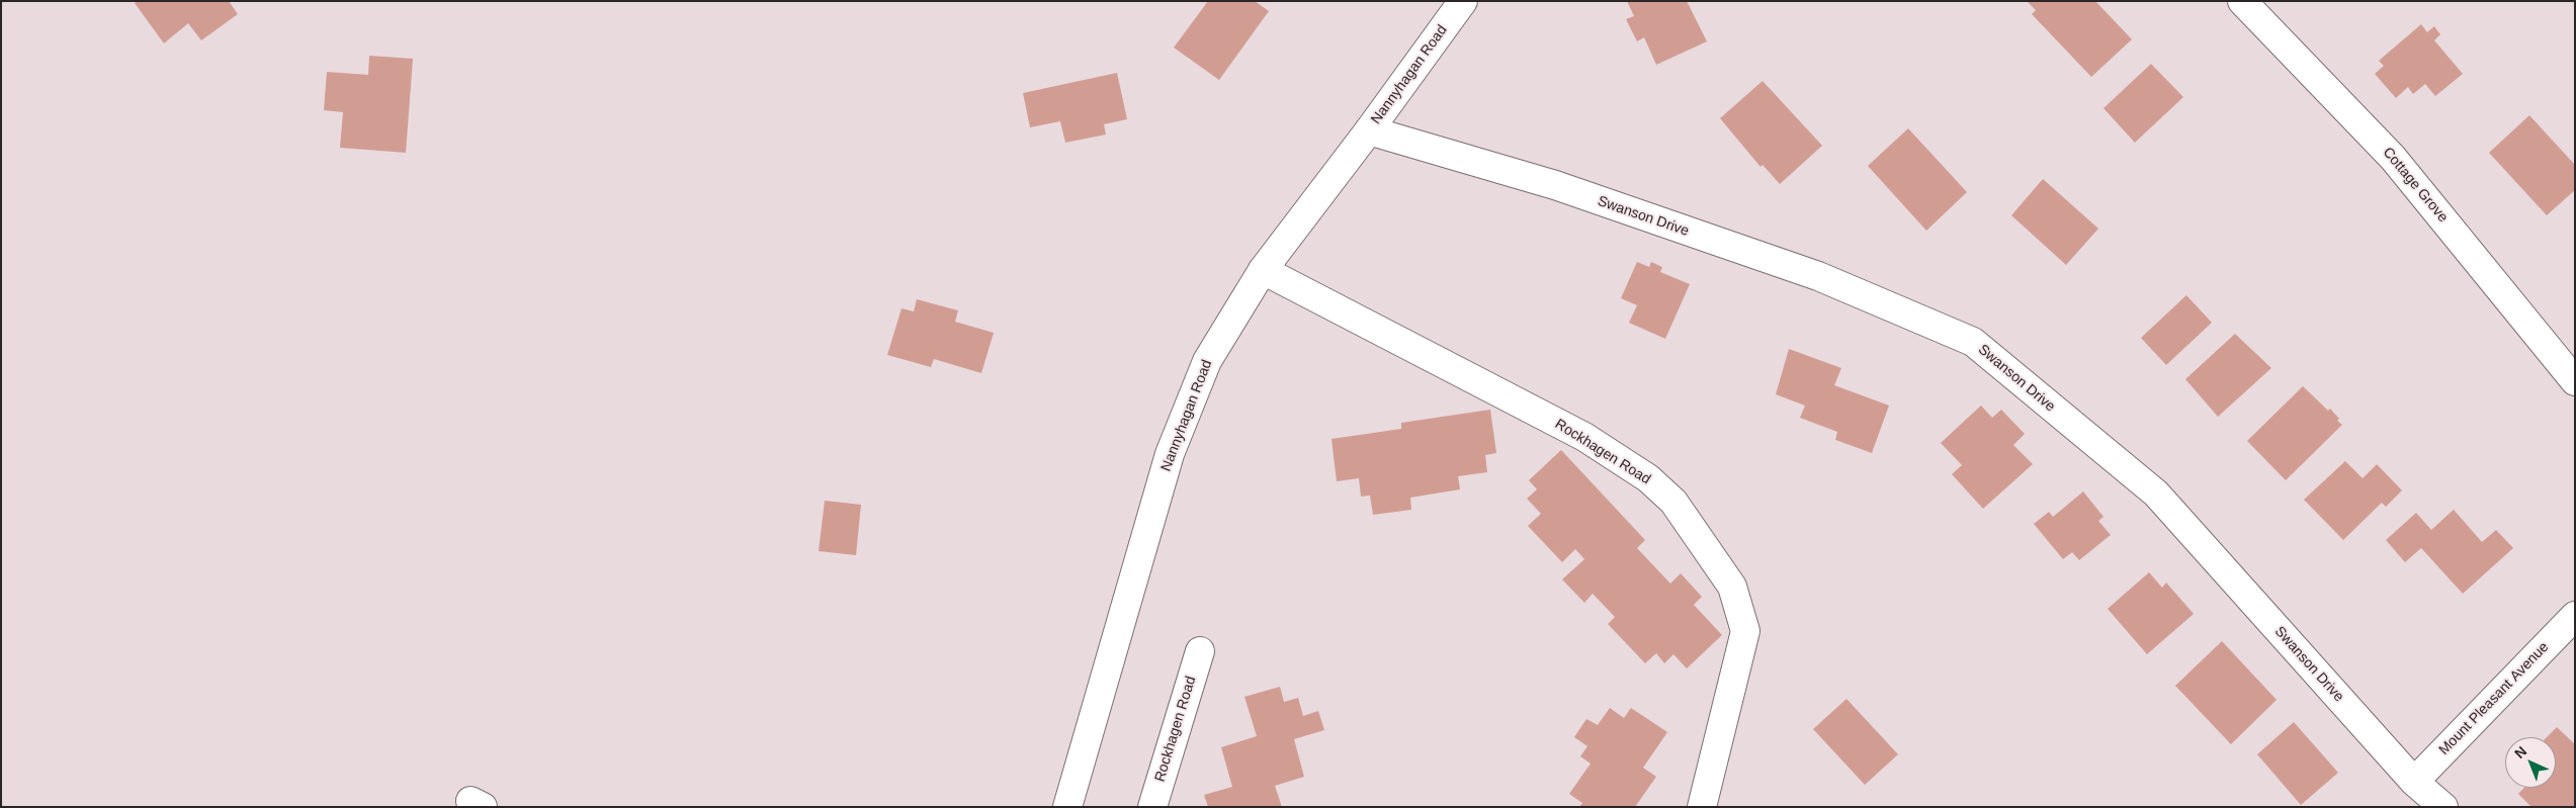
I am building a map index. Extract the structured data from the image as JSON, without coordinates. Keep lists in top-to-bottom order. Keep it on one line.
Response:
{"streets":{"street":["Nannyhagan Road","Cottage Grove","Swanson Drive","Rockhagen Road","Mount Pleasant Avenue"]},"crossings":[["Nannyhagan Road","Swanson Drive"],["Nannyhagan Road","Rockhagen Road"],["Swanson Drive","Mount Pleasant Avenue"]],"north":"top left"}
